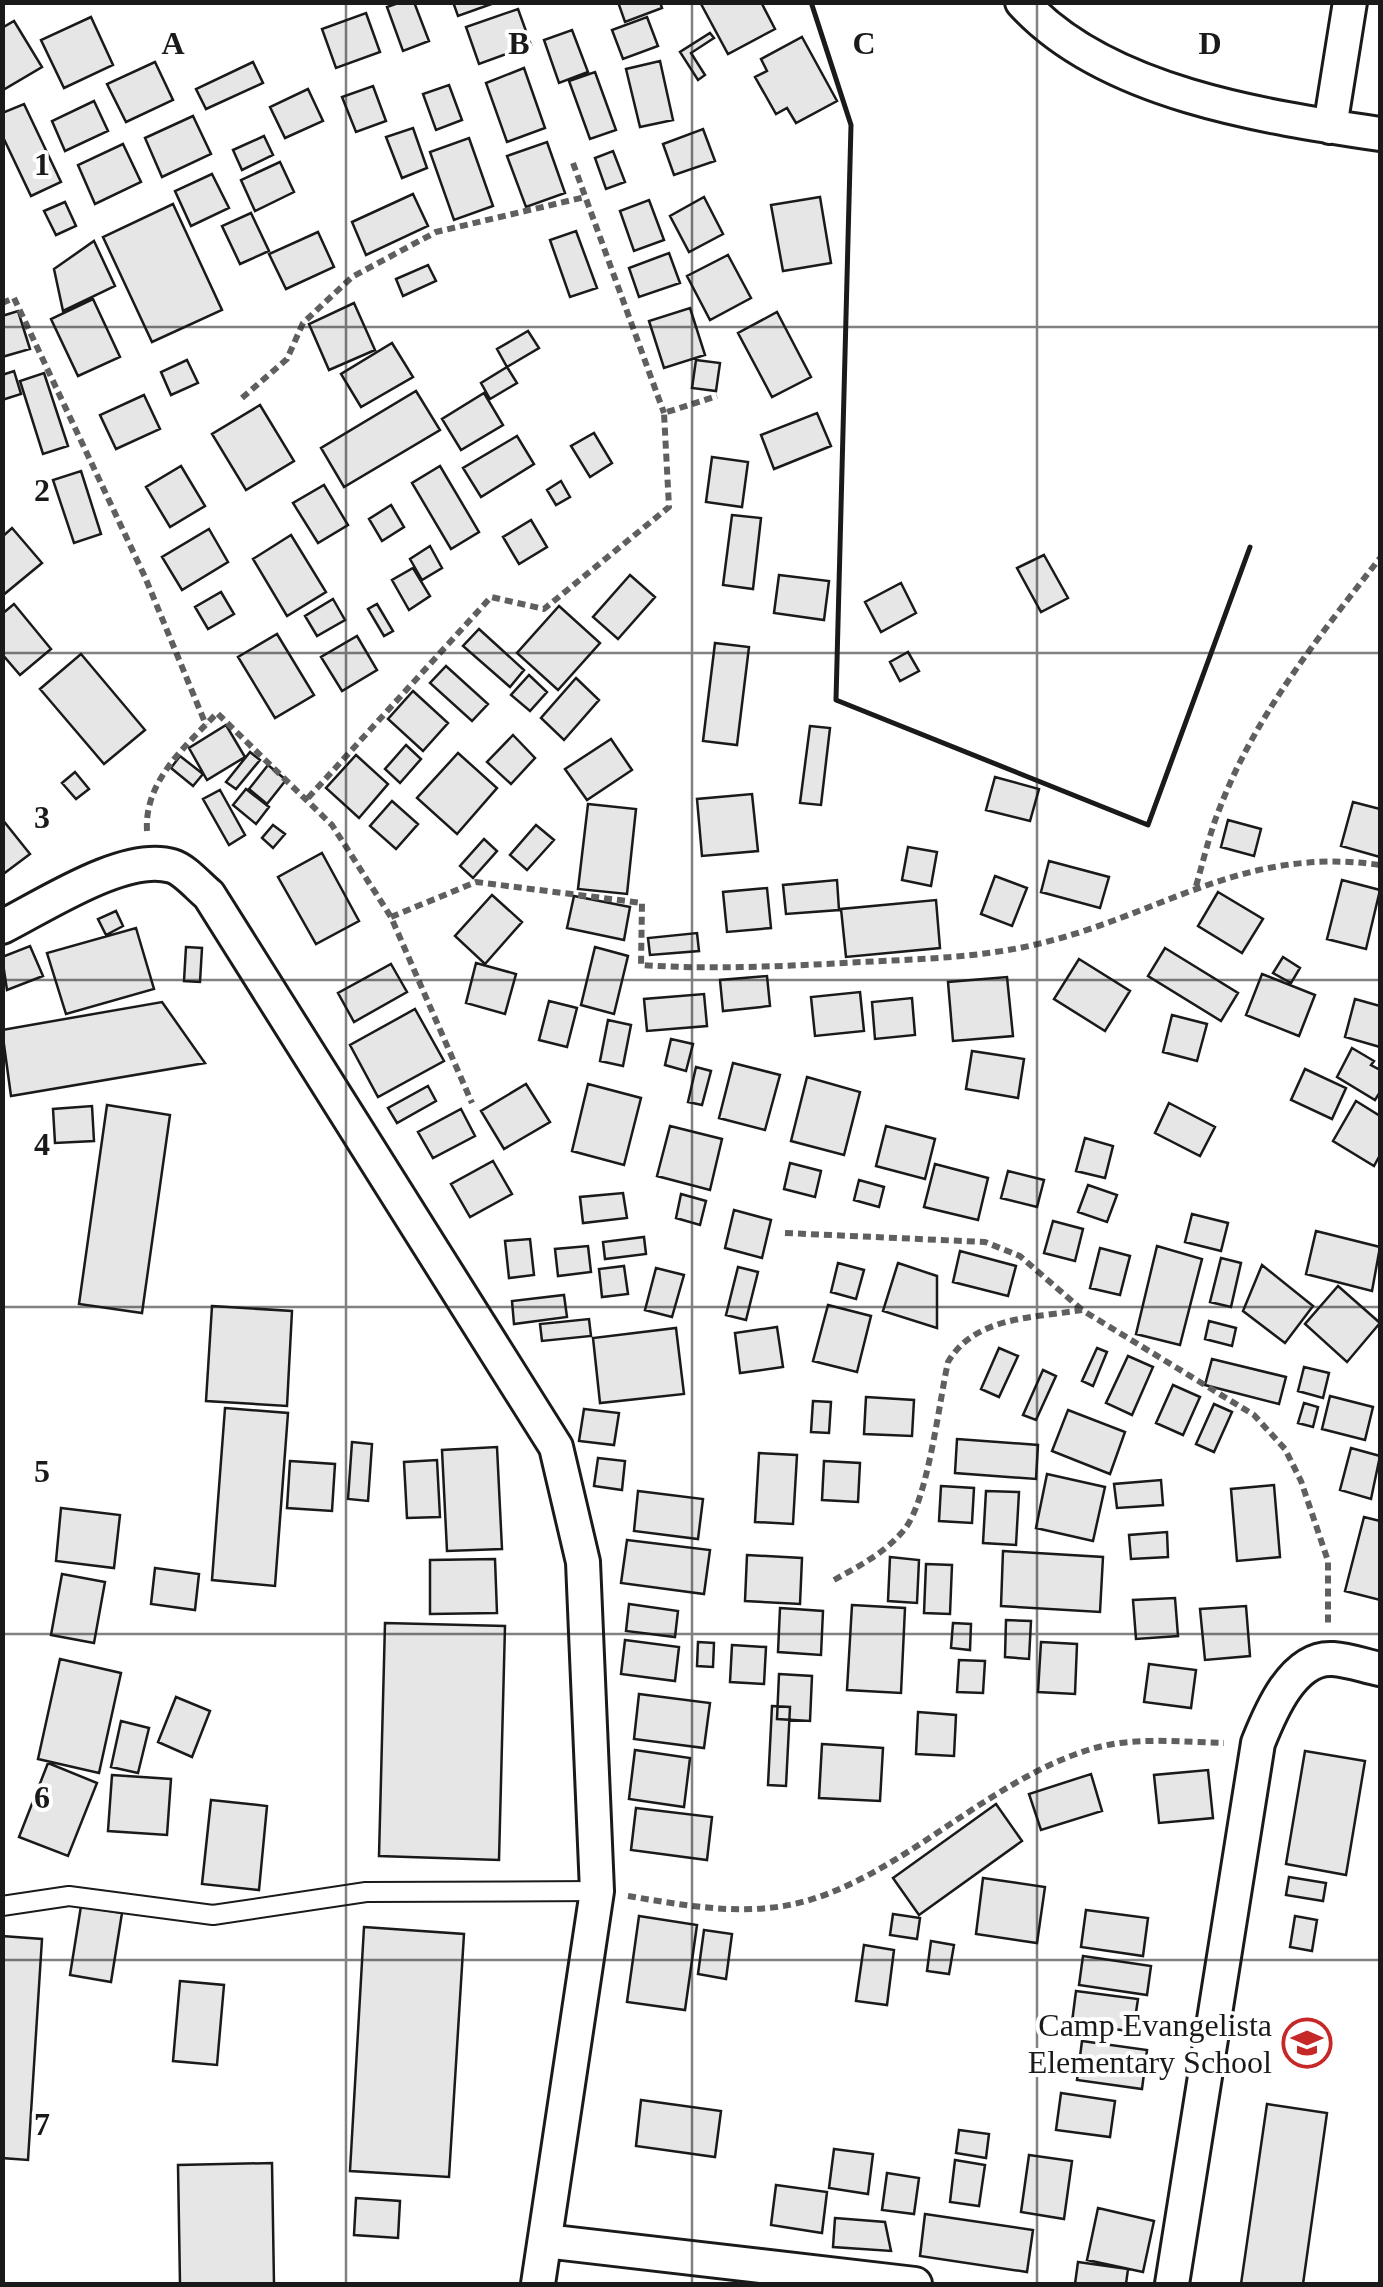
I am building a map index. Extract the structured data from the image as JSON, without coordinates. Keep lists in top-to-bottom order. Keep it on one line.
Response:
{"places":{"school or university":["Camp Evangelista Elementary School"]},"grid":{"columns":["A","B","C","D"],"rows":["1","2","3","4","5","6","7"]}}
